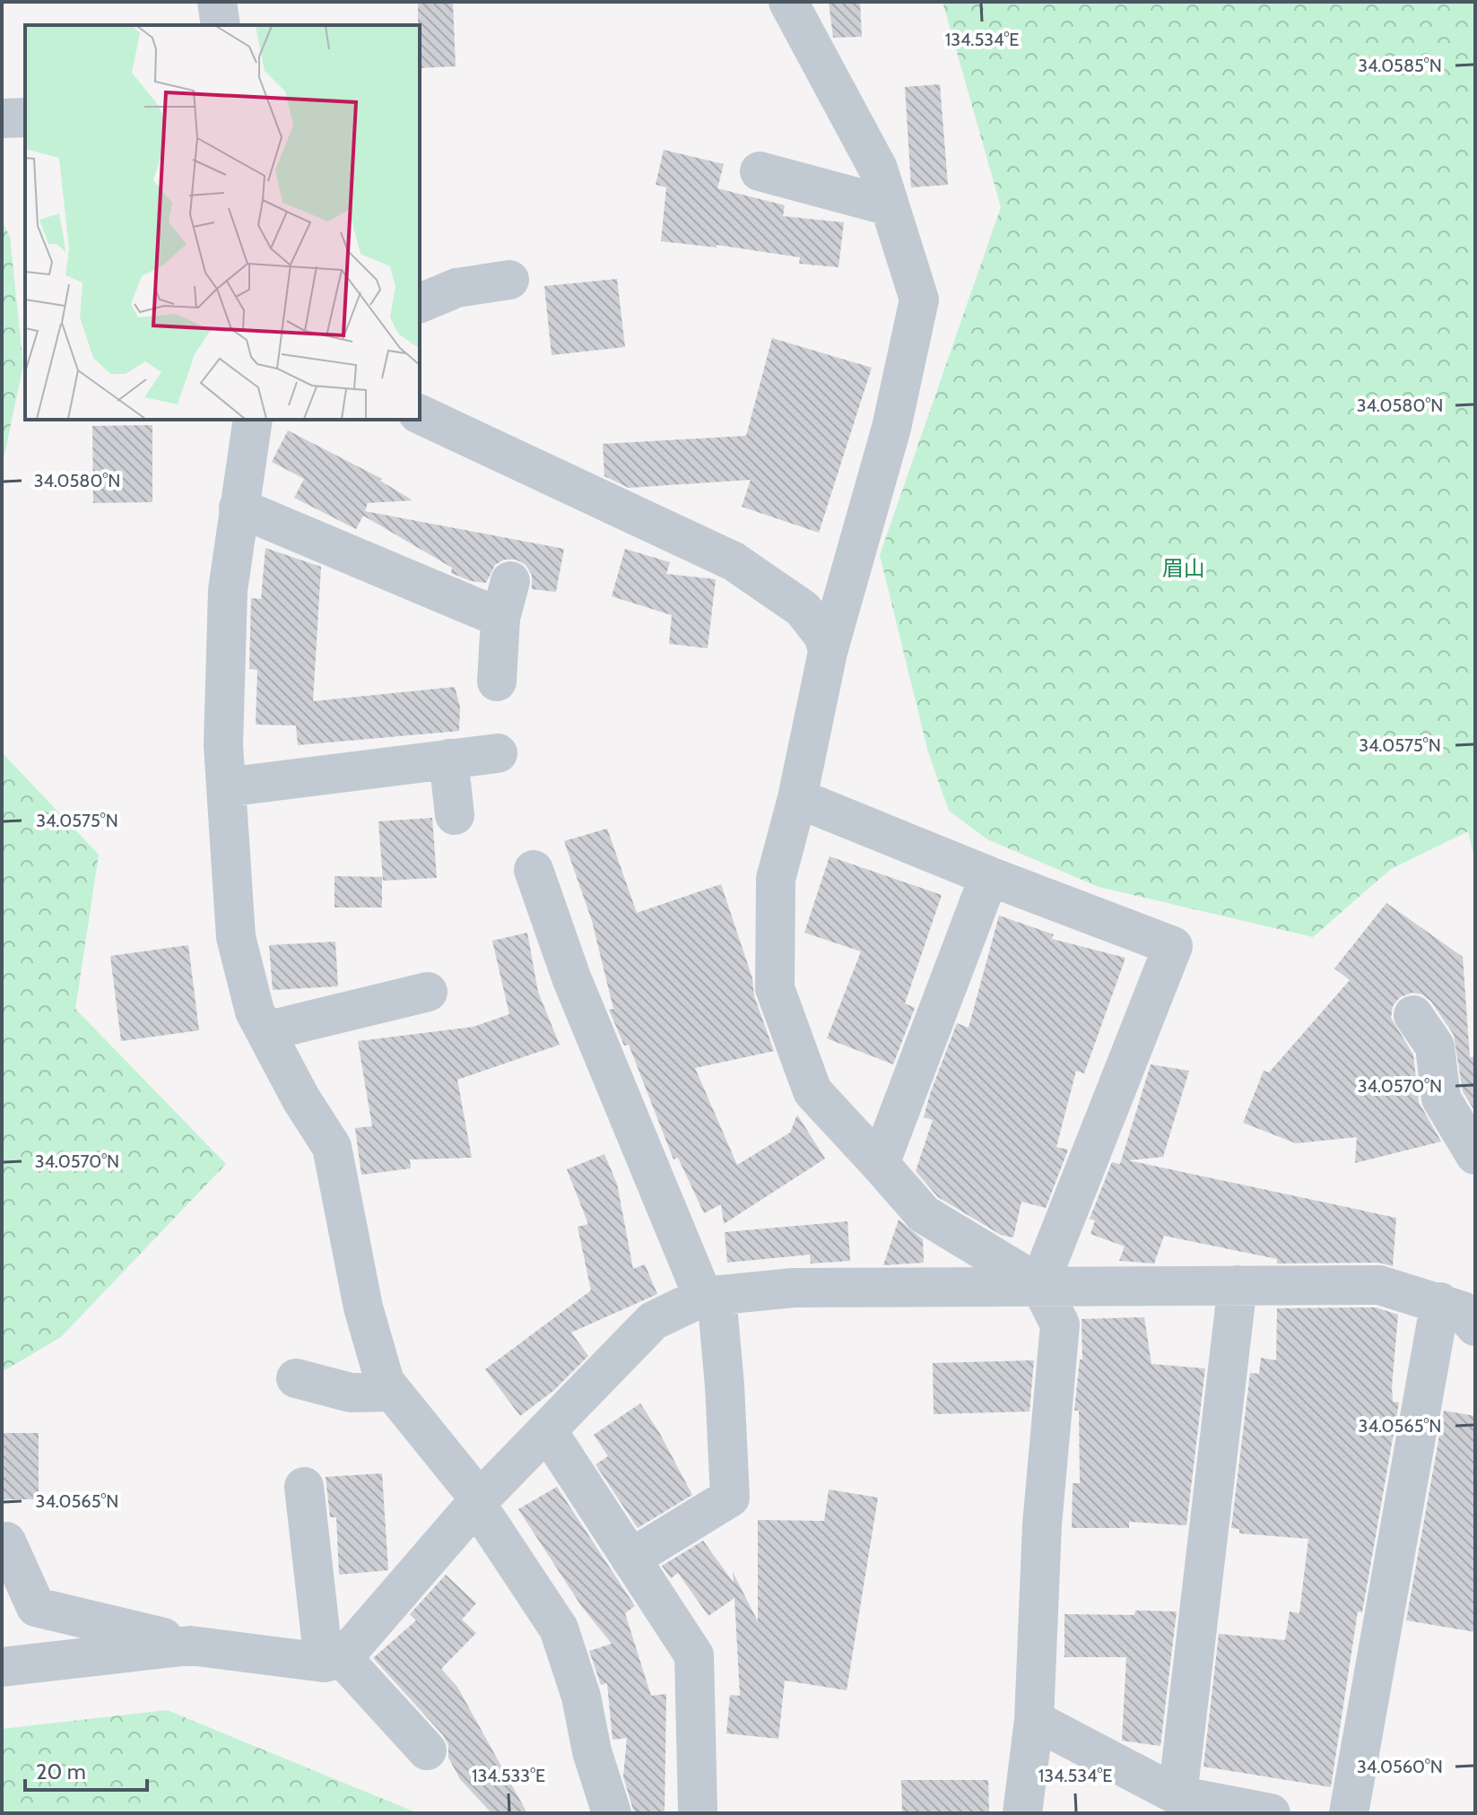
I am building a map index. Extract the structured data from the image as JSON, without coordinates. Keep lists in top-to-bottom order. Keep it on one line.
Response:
{"parks":["眉山"],"scale_bar":"20 m","coordinates":["134.534°E","34.0585°N","34.0580°N","34.0575°N","34.0570°N","34.0565°N","34.0560°N","134.533°E"]}
